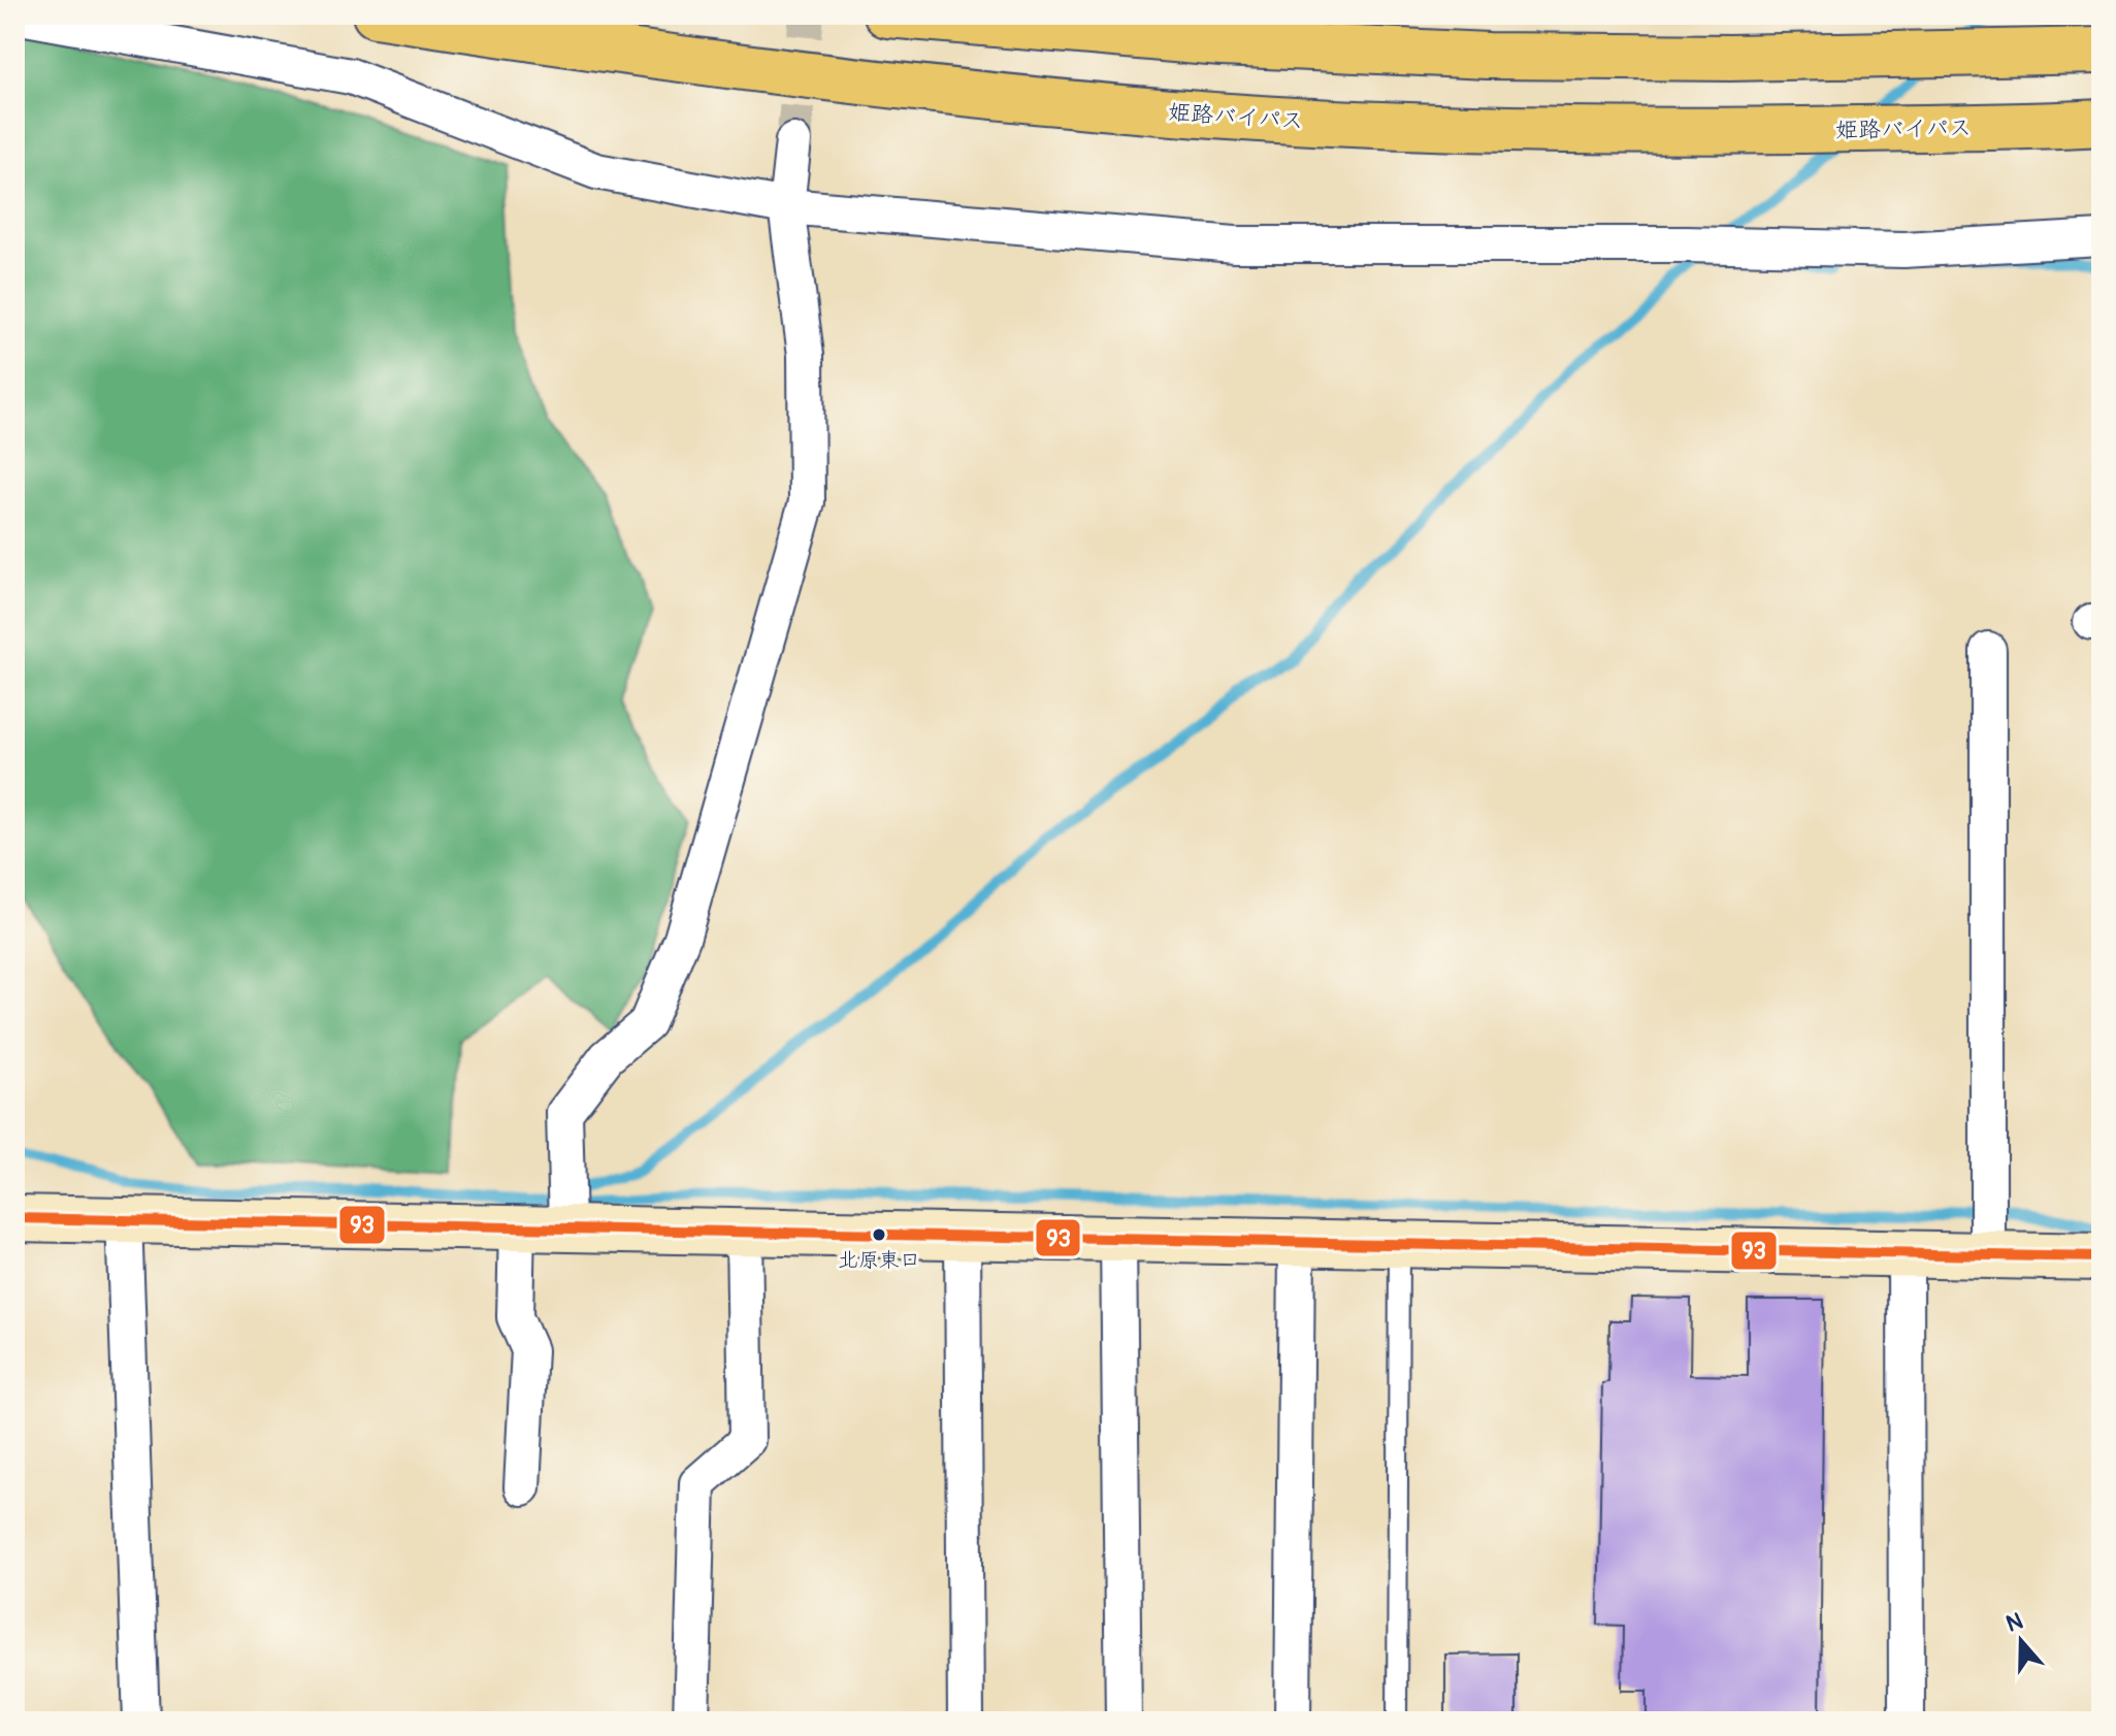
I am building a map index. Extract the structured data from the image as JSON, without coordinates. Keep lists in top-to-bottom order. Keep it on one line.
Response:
{"streets":{"highway":["姫路バイパス"]},"places":["北原東口"],"lines":["transit line 93"],"north":"top"}
